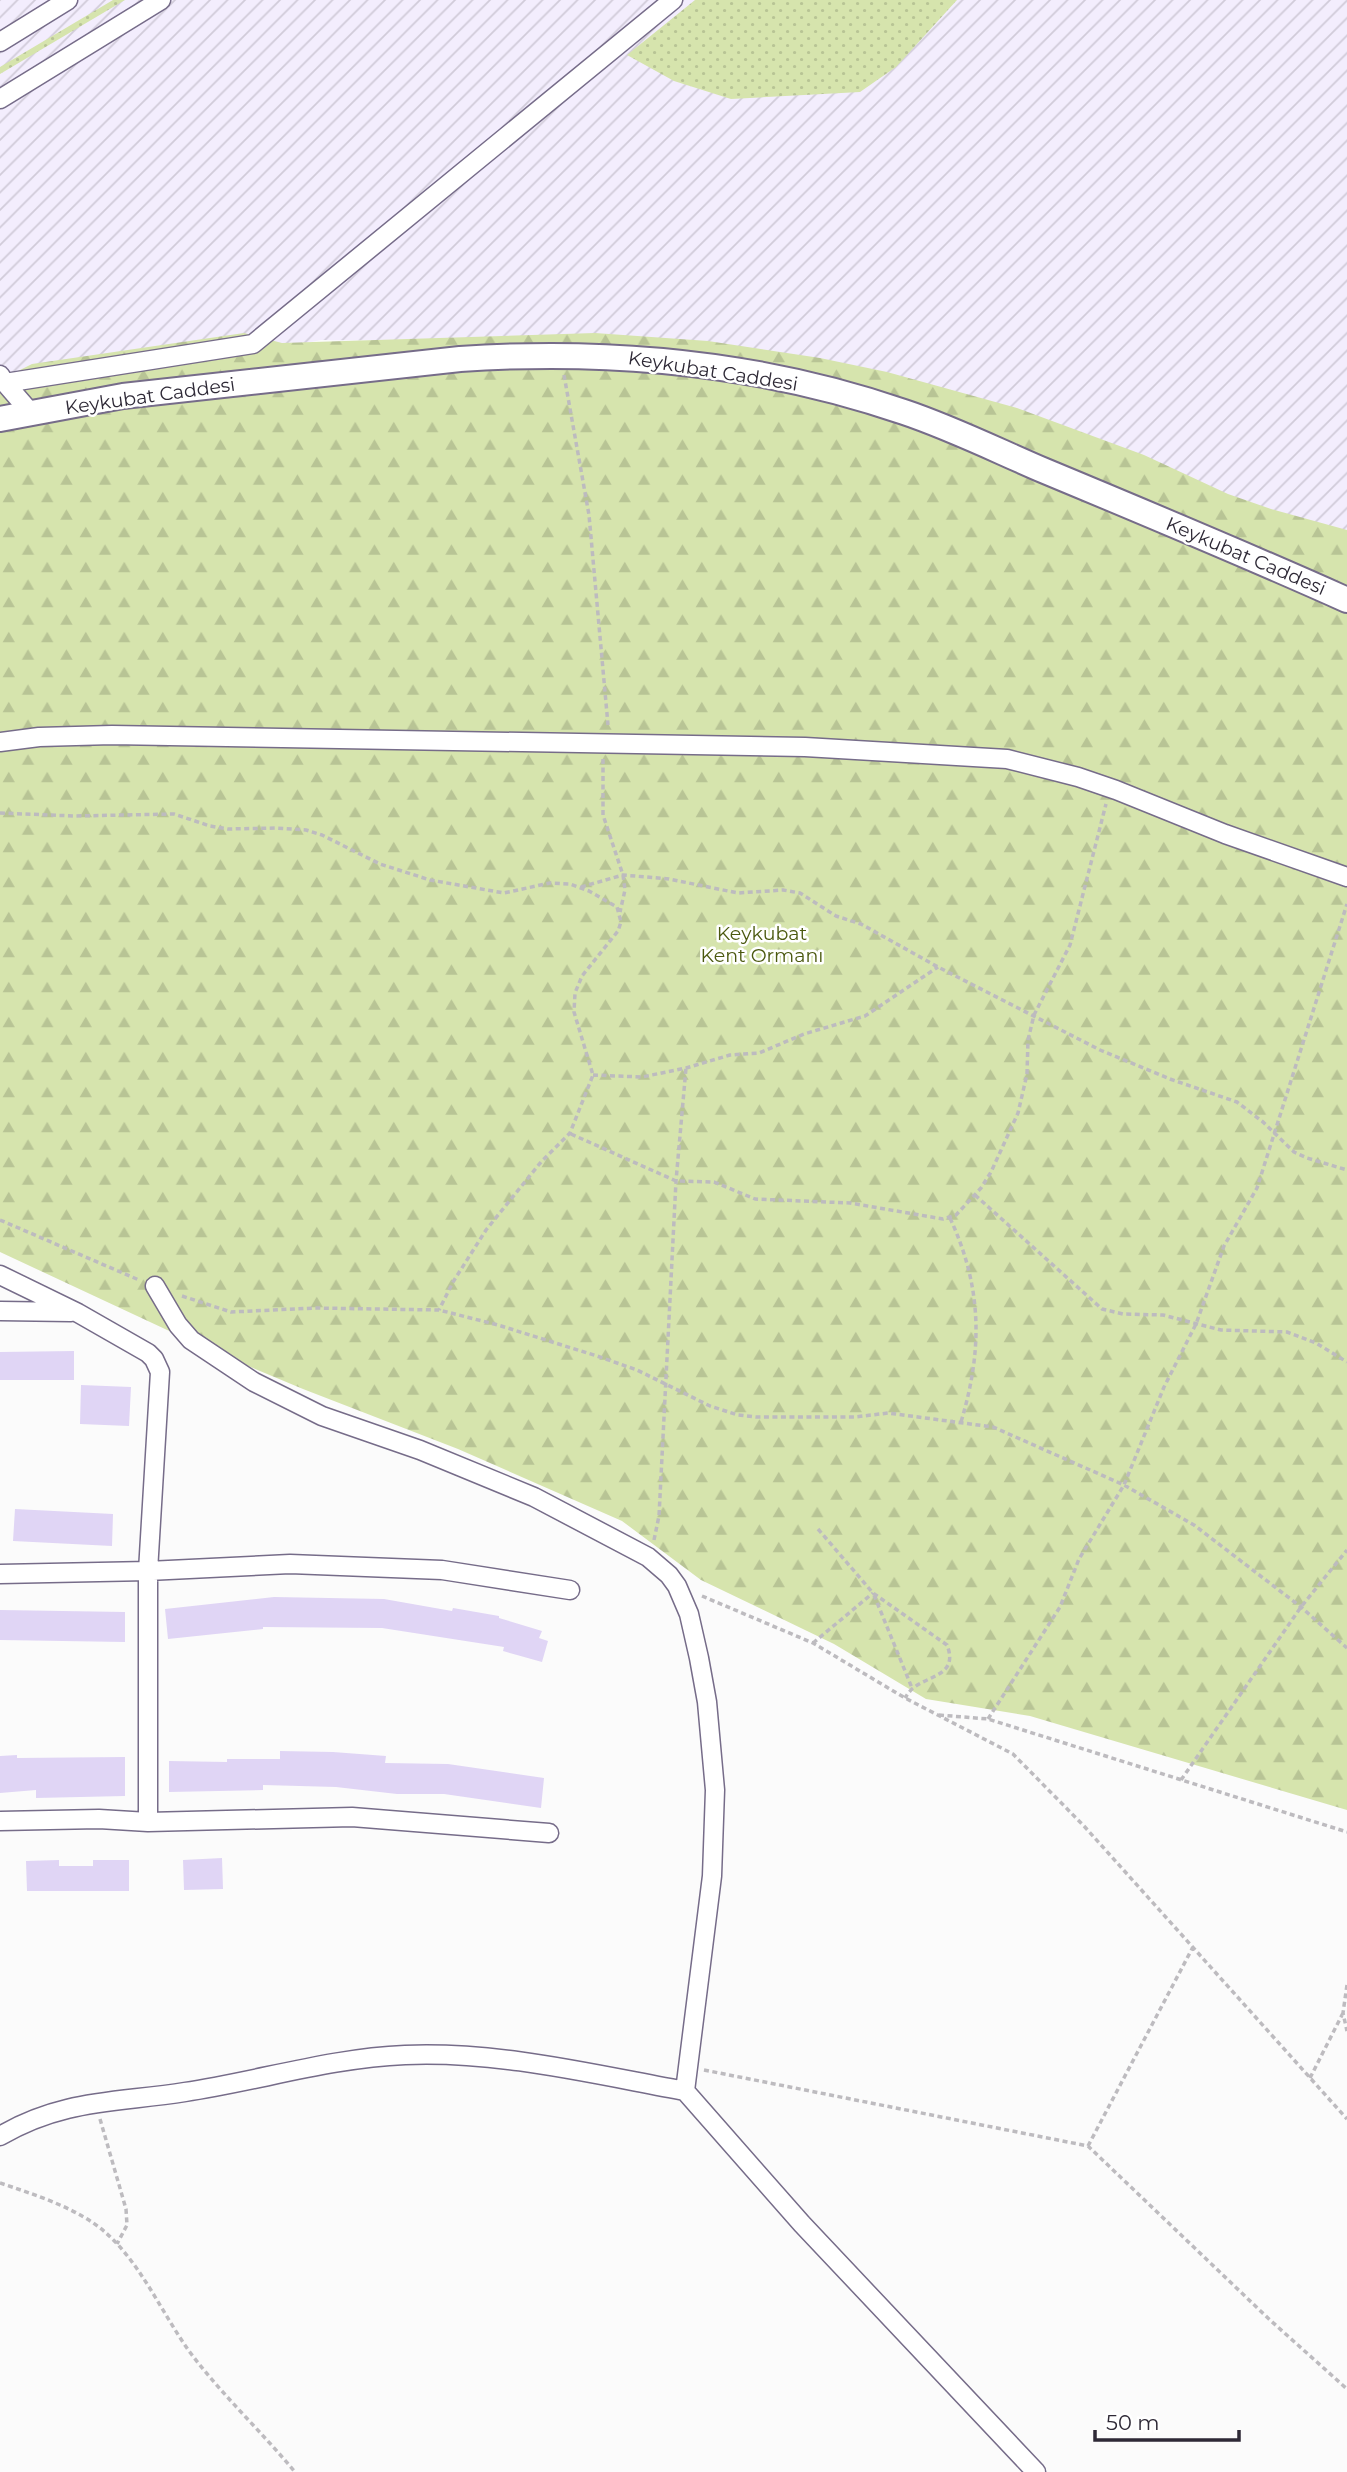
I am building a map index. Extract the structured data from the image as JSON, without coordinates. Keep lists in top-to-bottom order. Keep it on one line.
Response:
{"streets":{"street":["Keykubat Caddesi"]},"parks":["Keykubat Kent Ormanı"],"scale_bar":"50 m"}
